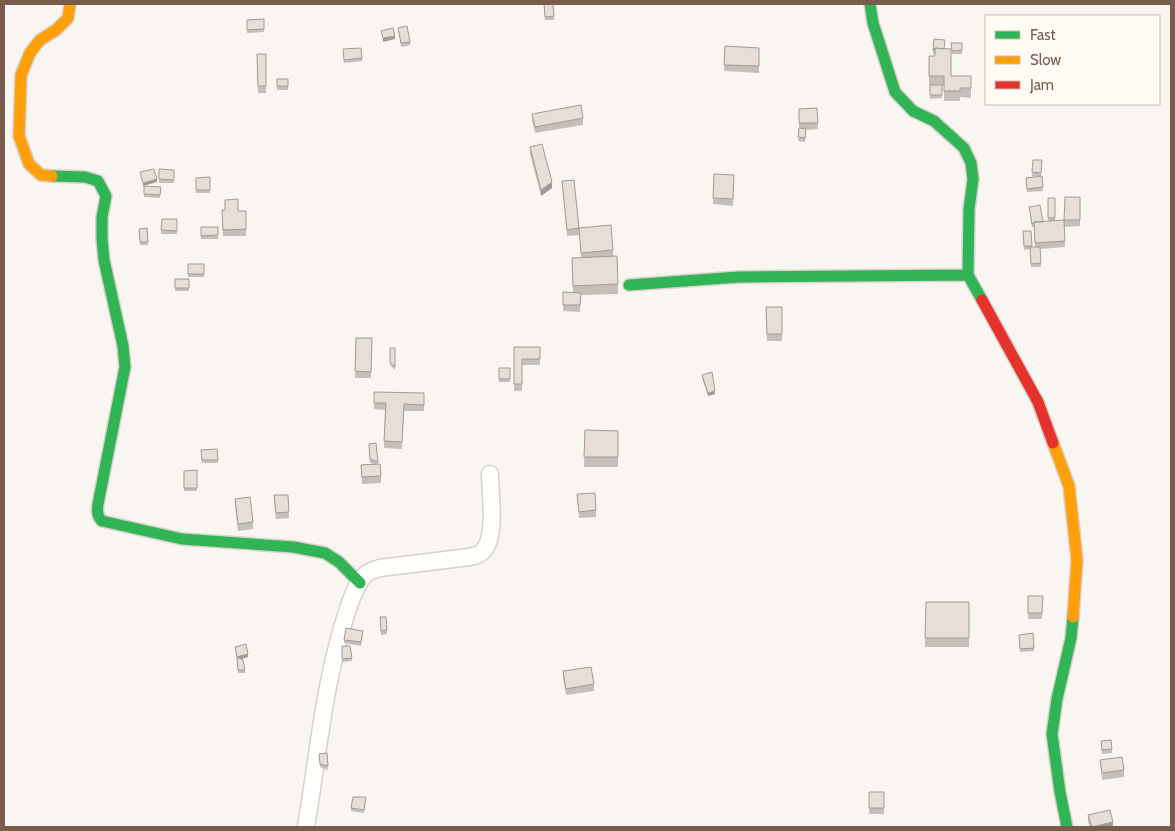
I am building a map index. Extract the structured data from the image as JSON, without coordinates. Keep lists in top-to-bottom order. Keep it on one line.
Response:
{"legend":["Fast","Slow","Jam"]}
